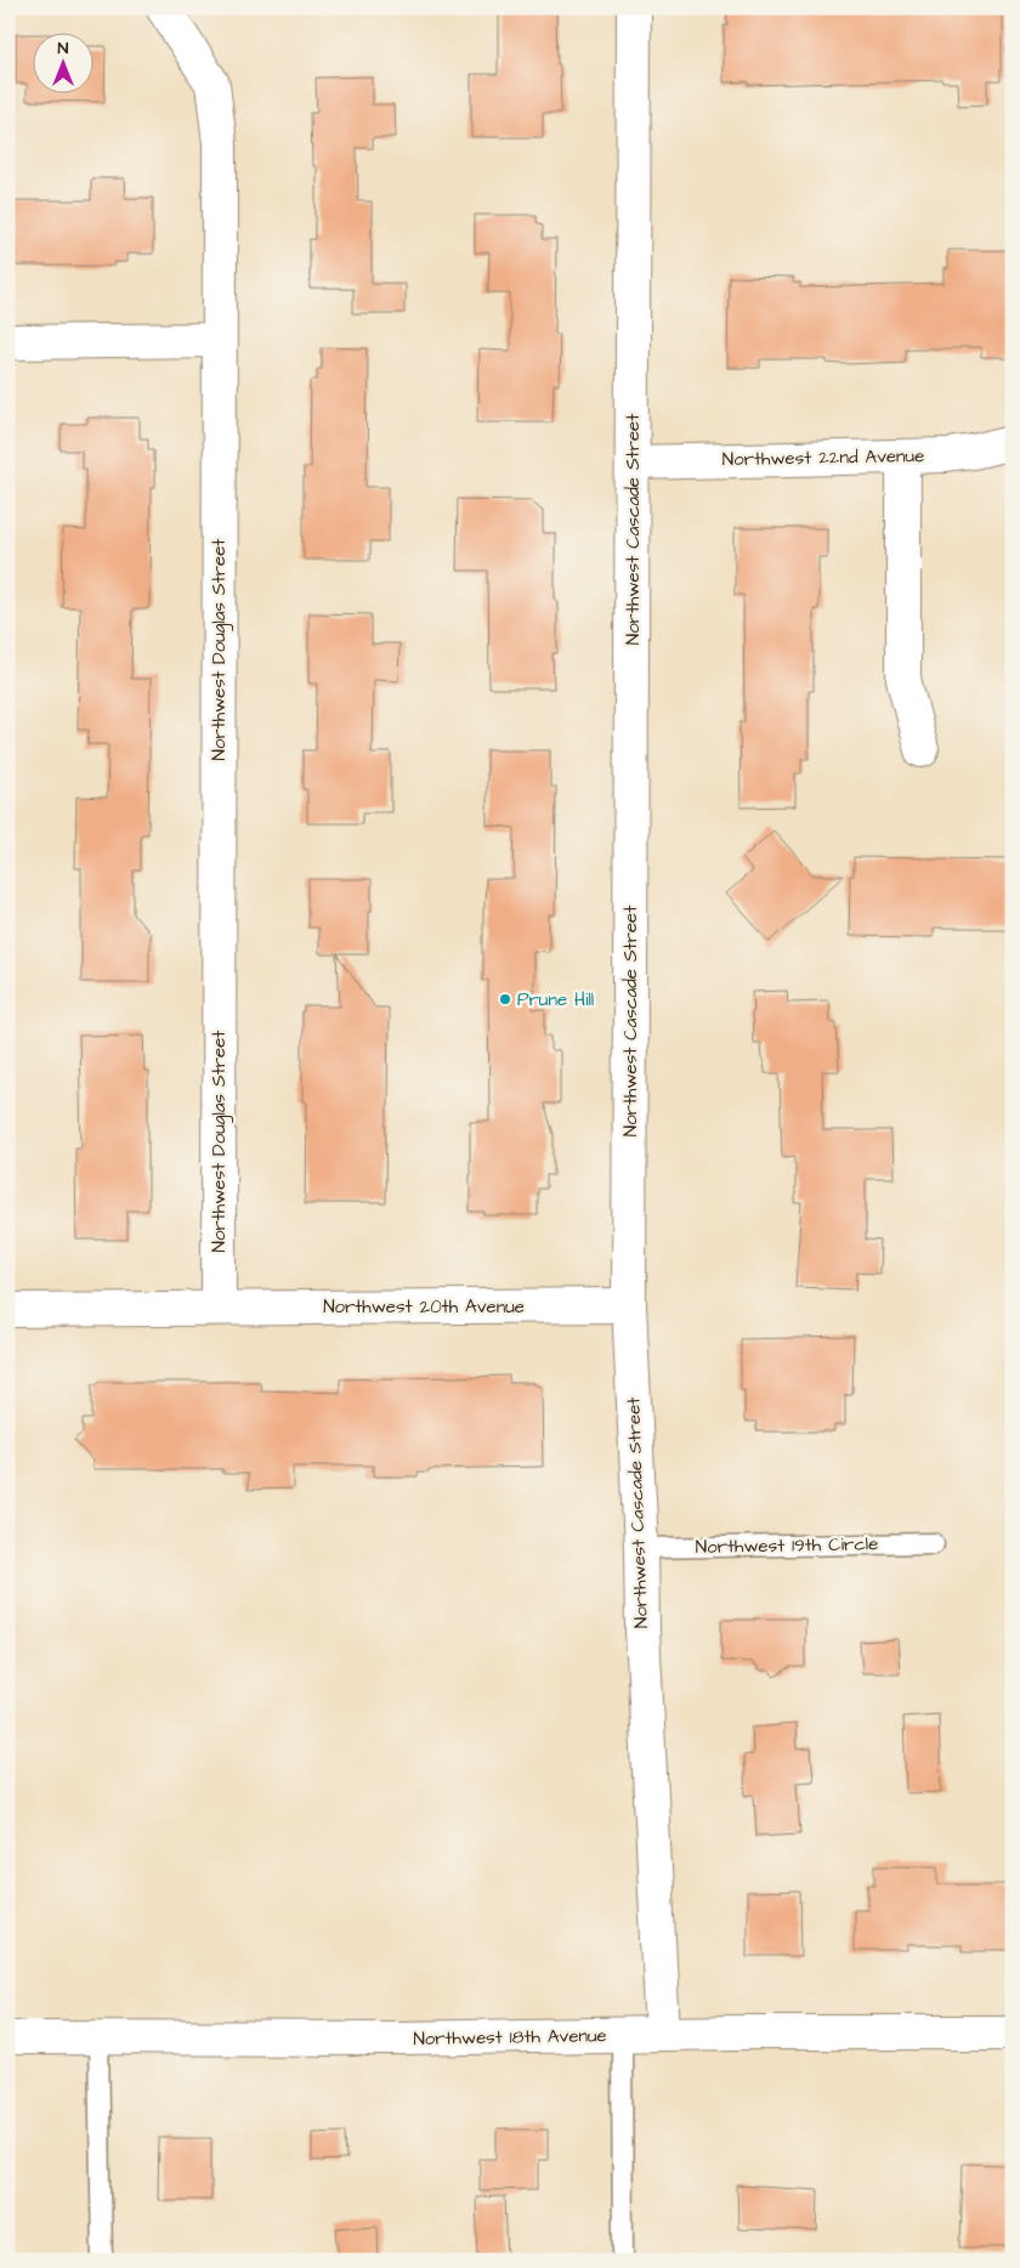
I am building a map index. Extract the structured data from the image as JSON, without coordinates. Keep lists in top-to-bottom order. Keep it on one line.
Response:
{"streets":{"street":["Northwest 22nd Avenue","Northwest Cascade Street","Northwest Douglas Street","Northwest 20th Avenue","Northwest 18th Avenue"],"lane":["Northwest 19th Circle"]},"crossings":[["Northwest 22nd Avenue","Northwest Cascade Street"],["Northwest Cascade Street","Northwest 20th Avenue"],["Northwest Cascade Street","Northwest 19th Circle"],["Northwest Cascade Street","Northwest 18th Avenue"],["Northwest Douglas Street","Northwest 20th Avenue"]],"places":["Prune Hill"],"north":"top"}
